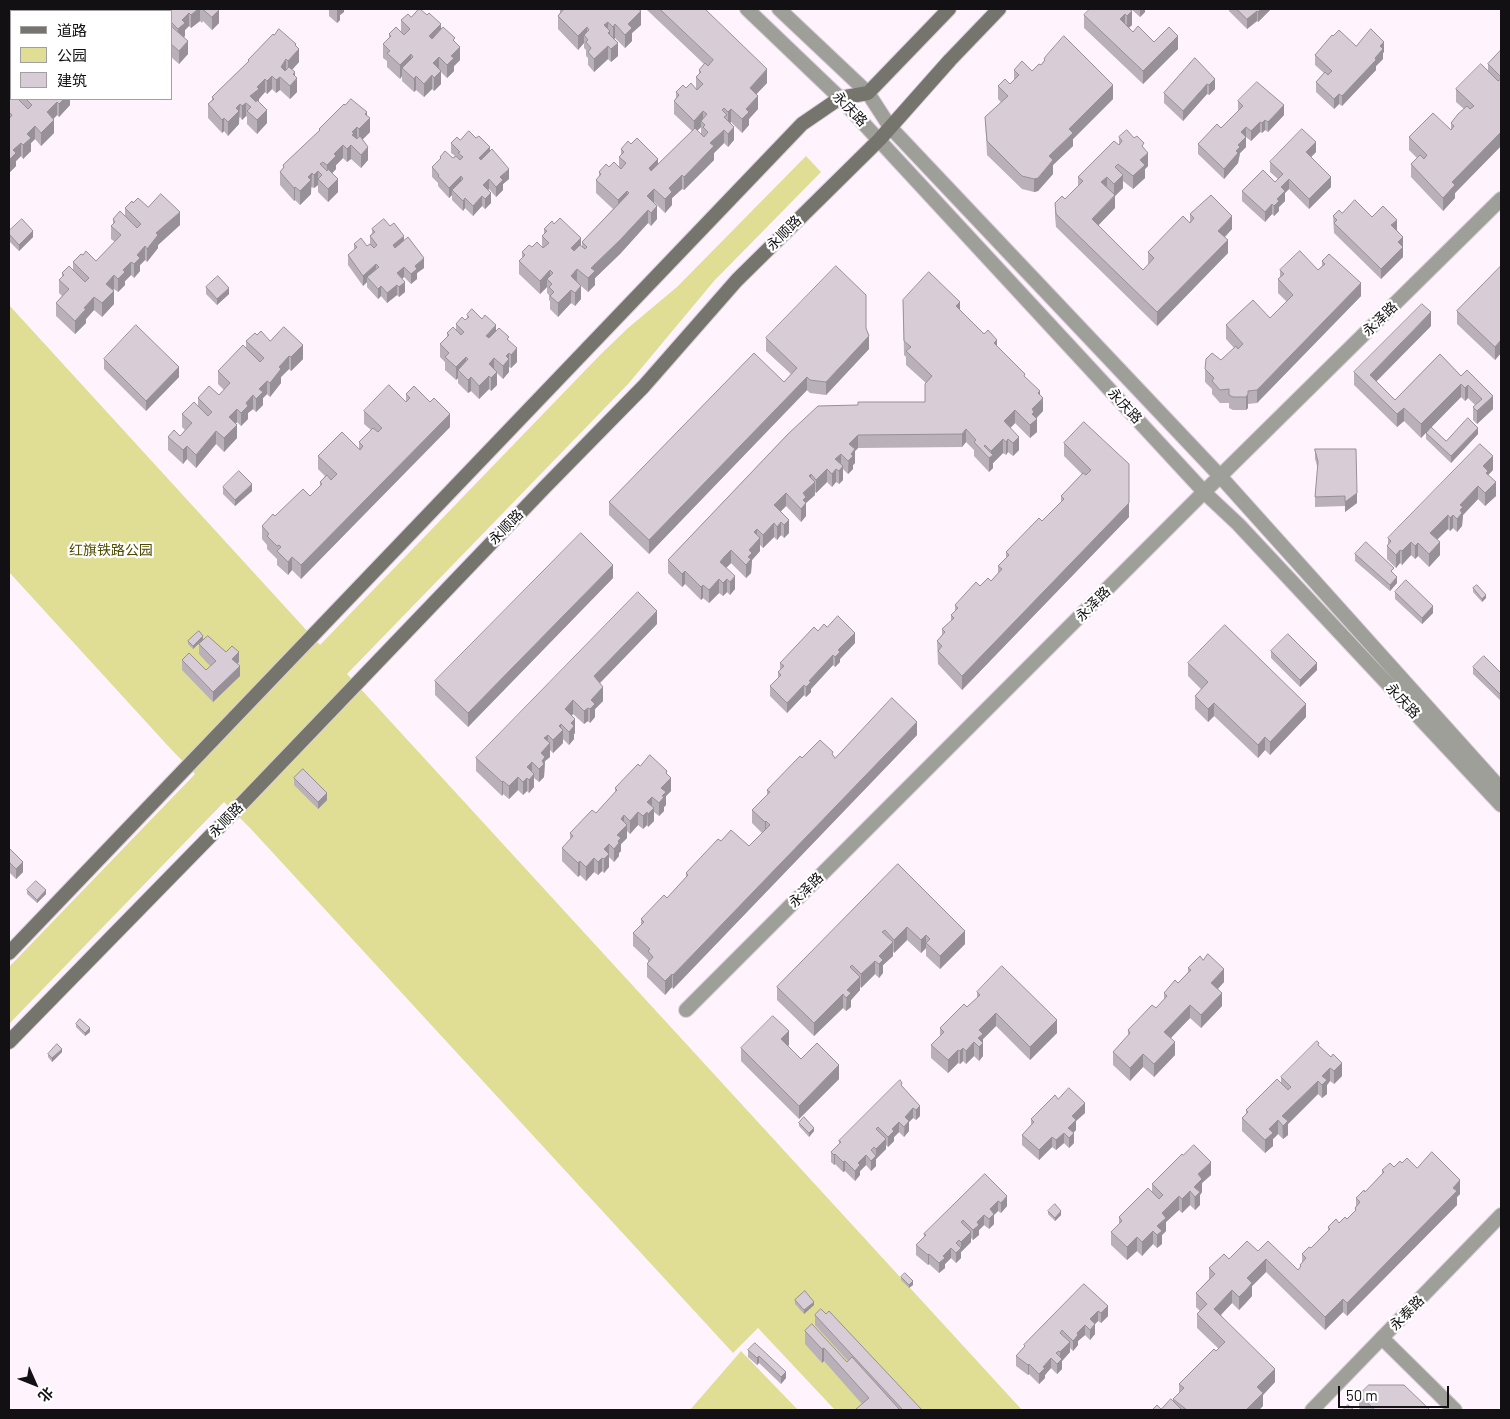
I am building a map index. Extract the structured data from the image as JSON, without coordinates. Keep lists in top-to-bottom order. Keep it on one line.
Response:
{"streets":{"main road":["永顺路"],"street":["永庆路","永泽路","永泰路"]},"crossings":[["永庆路","永顺路"],["永庆路","永泽路"]],"parks":["红旗铁路公园"],"legend":["道路","公园","建筑"],"scale_bar":"50 m","north":"bottom right"}
